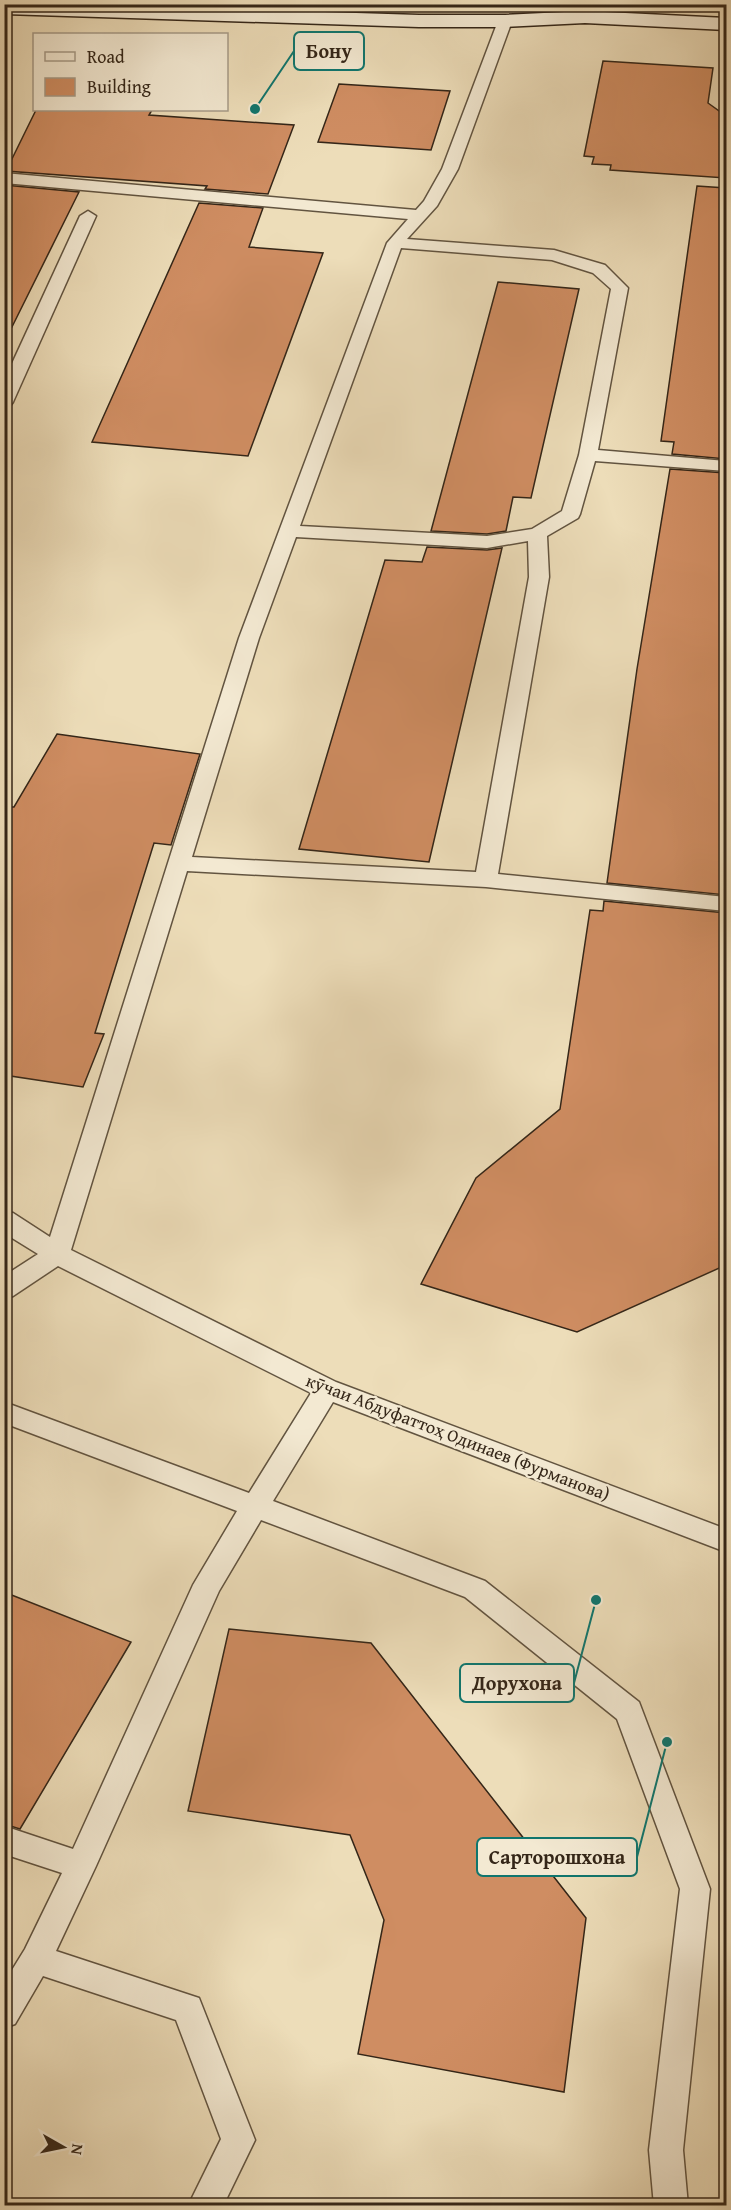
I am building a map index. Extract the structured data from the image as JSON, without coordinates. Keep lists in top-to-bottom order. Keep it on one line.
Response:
{"streets":{"lane":["кӯчаи Абдуфаттоҳ Одинаев (Фурманова)"]},"places":["Бону","Дорухона","Сарторошхона"],"legend":["Road","Building"],"north":"right"}
